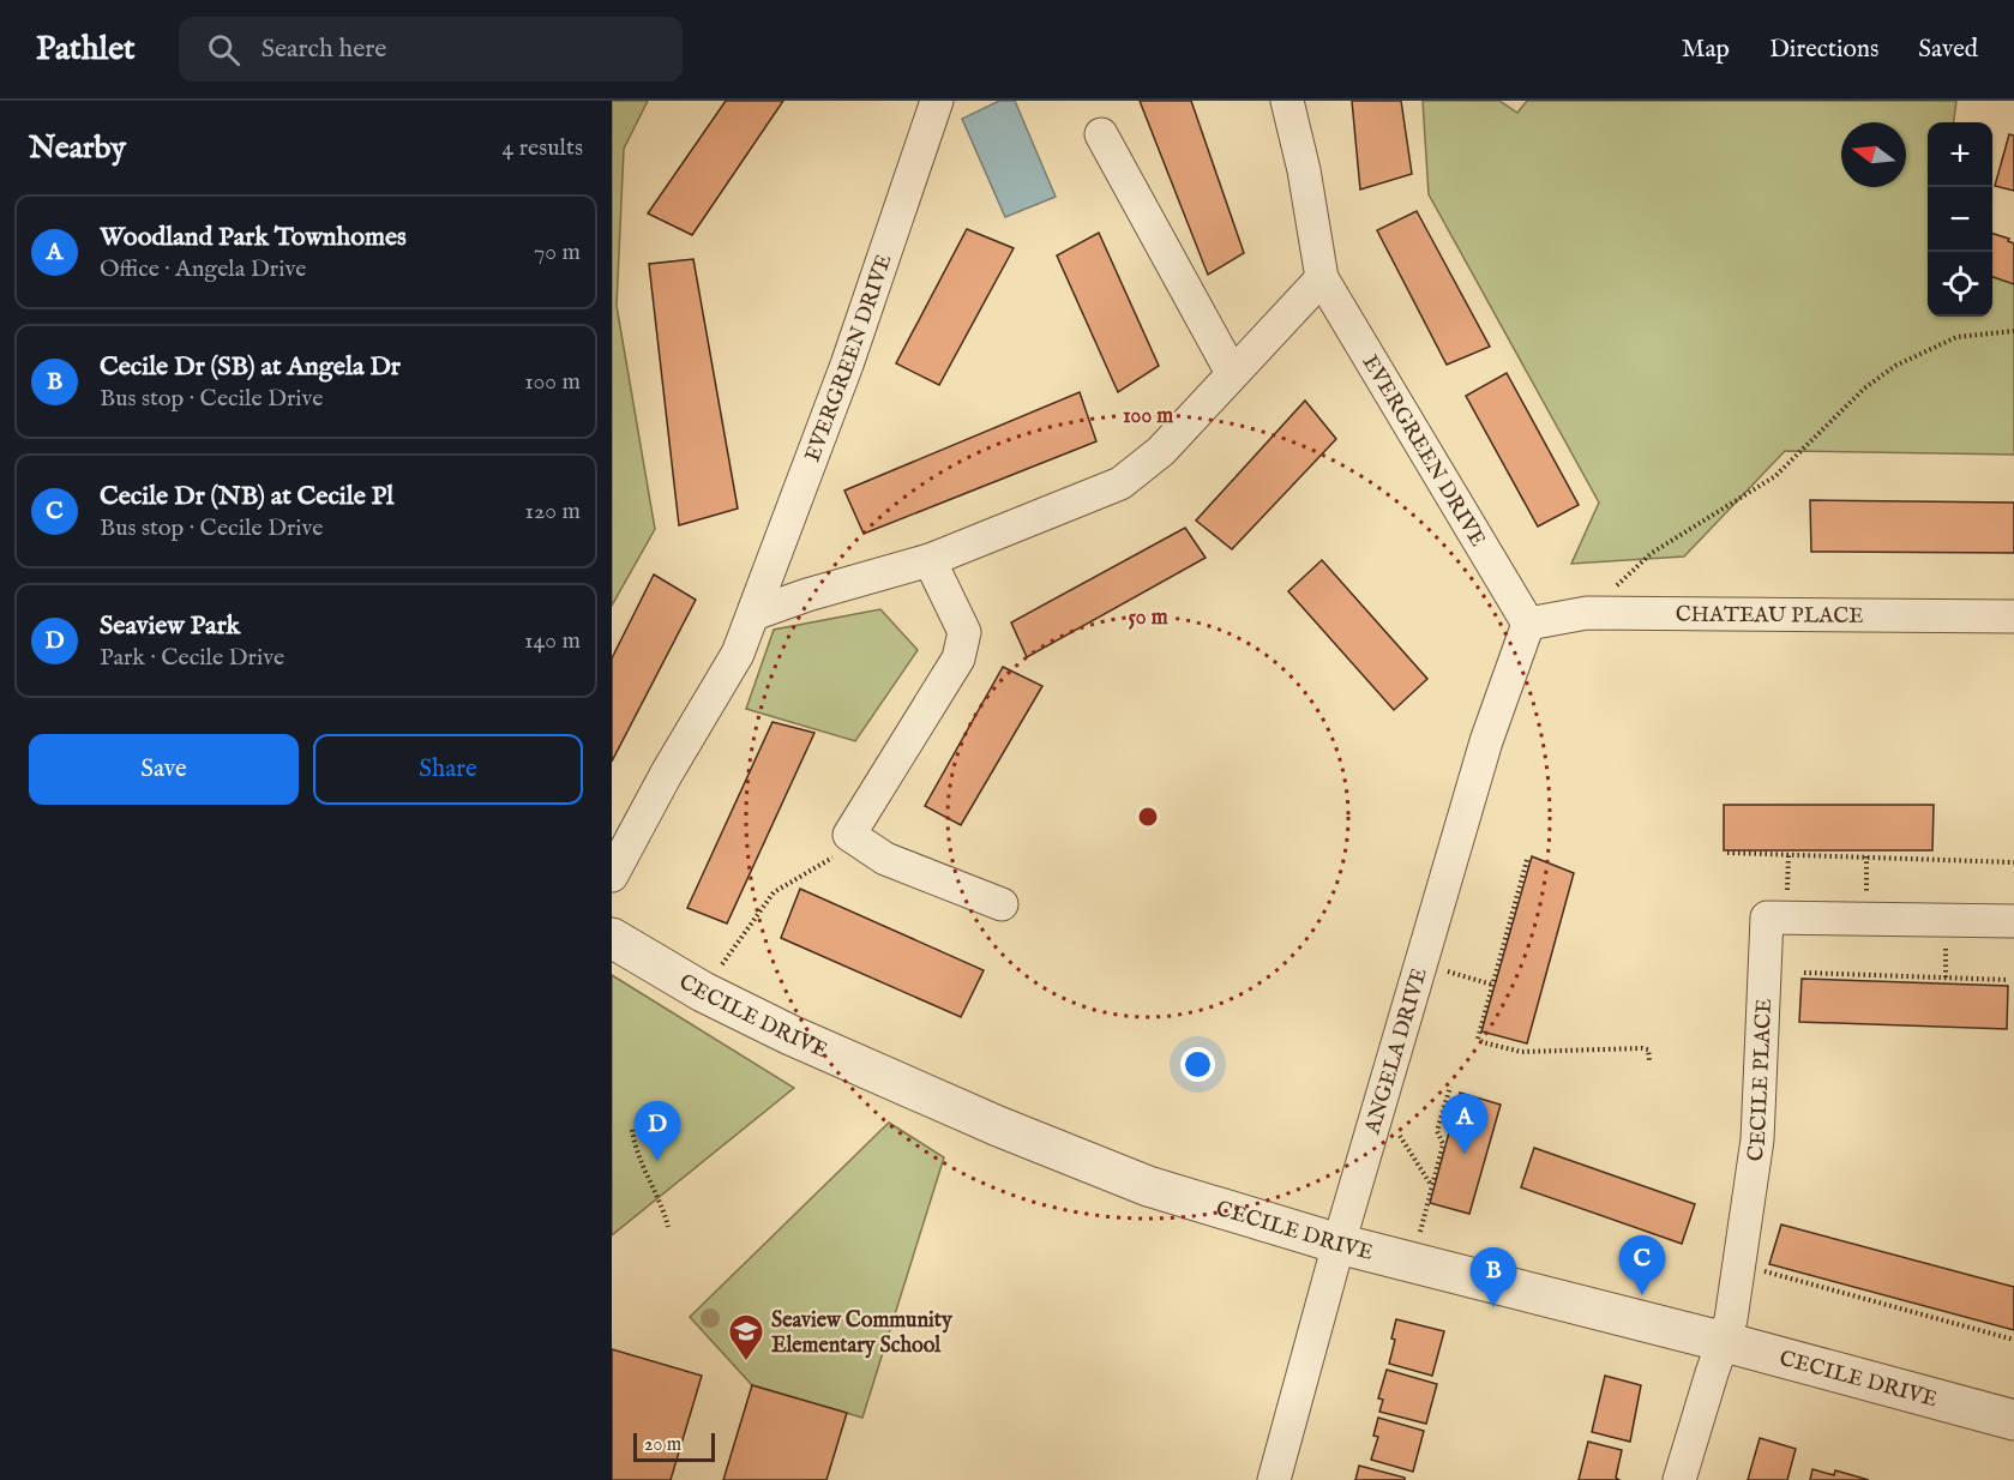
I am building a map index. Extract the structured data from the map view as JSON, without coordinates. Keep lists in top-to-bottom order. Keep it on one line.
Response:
{"streets":{"street":["EVERGREEN DRIVE","CHATEAU PLACE","CECILE DRIVE","ANGELA DRIVE","CECILE PLACE"]},"crossings":[["EVERGREEN DRIVE","CHATEAU PLACE"],["EVERGREEN DRIVE","ANGELA DRIVE"],["CHATEAU PLACE","ANGELA DRIVE"],["CECILE DRIVE","ANGELA DRIVE"],["CECILE DRIVE","CECILE PLACE"]],"places":{"school or university":["Seaview Community Elementary School"]},"scale_bar":"20 m","north":"left","page":{"header":"Pathlet","search":"Search here","nav":["Map","Directions","Saved"],"heading":["Nearby","4 results"],"map_buttons":["+","−"],"list":[{"mark":"A","name":"Woodland Park Townhomes","note":"Office · Angela Drive","value":"70 m"},{"mark":"B","name":"Cecile Dr (SB) at Angela Dr","note":"Bus stop · Cecile Drive","value":"100 m"},{"mark":"C","name":"Cecile Dr (NB) at Cecile Pl","note":"Bus stop · Cecile Drive","value":"120 m"},{"mark":"D","name":"Seaview Park","note":"Park · Cecile Drive","value":"140 m"}],"buttons":["Save","Share"],"pins":["A","D","C","B"],"scale":"20 m"},"rings":["100 m","50 m"]}
